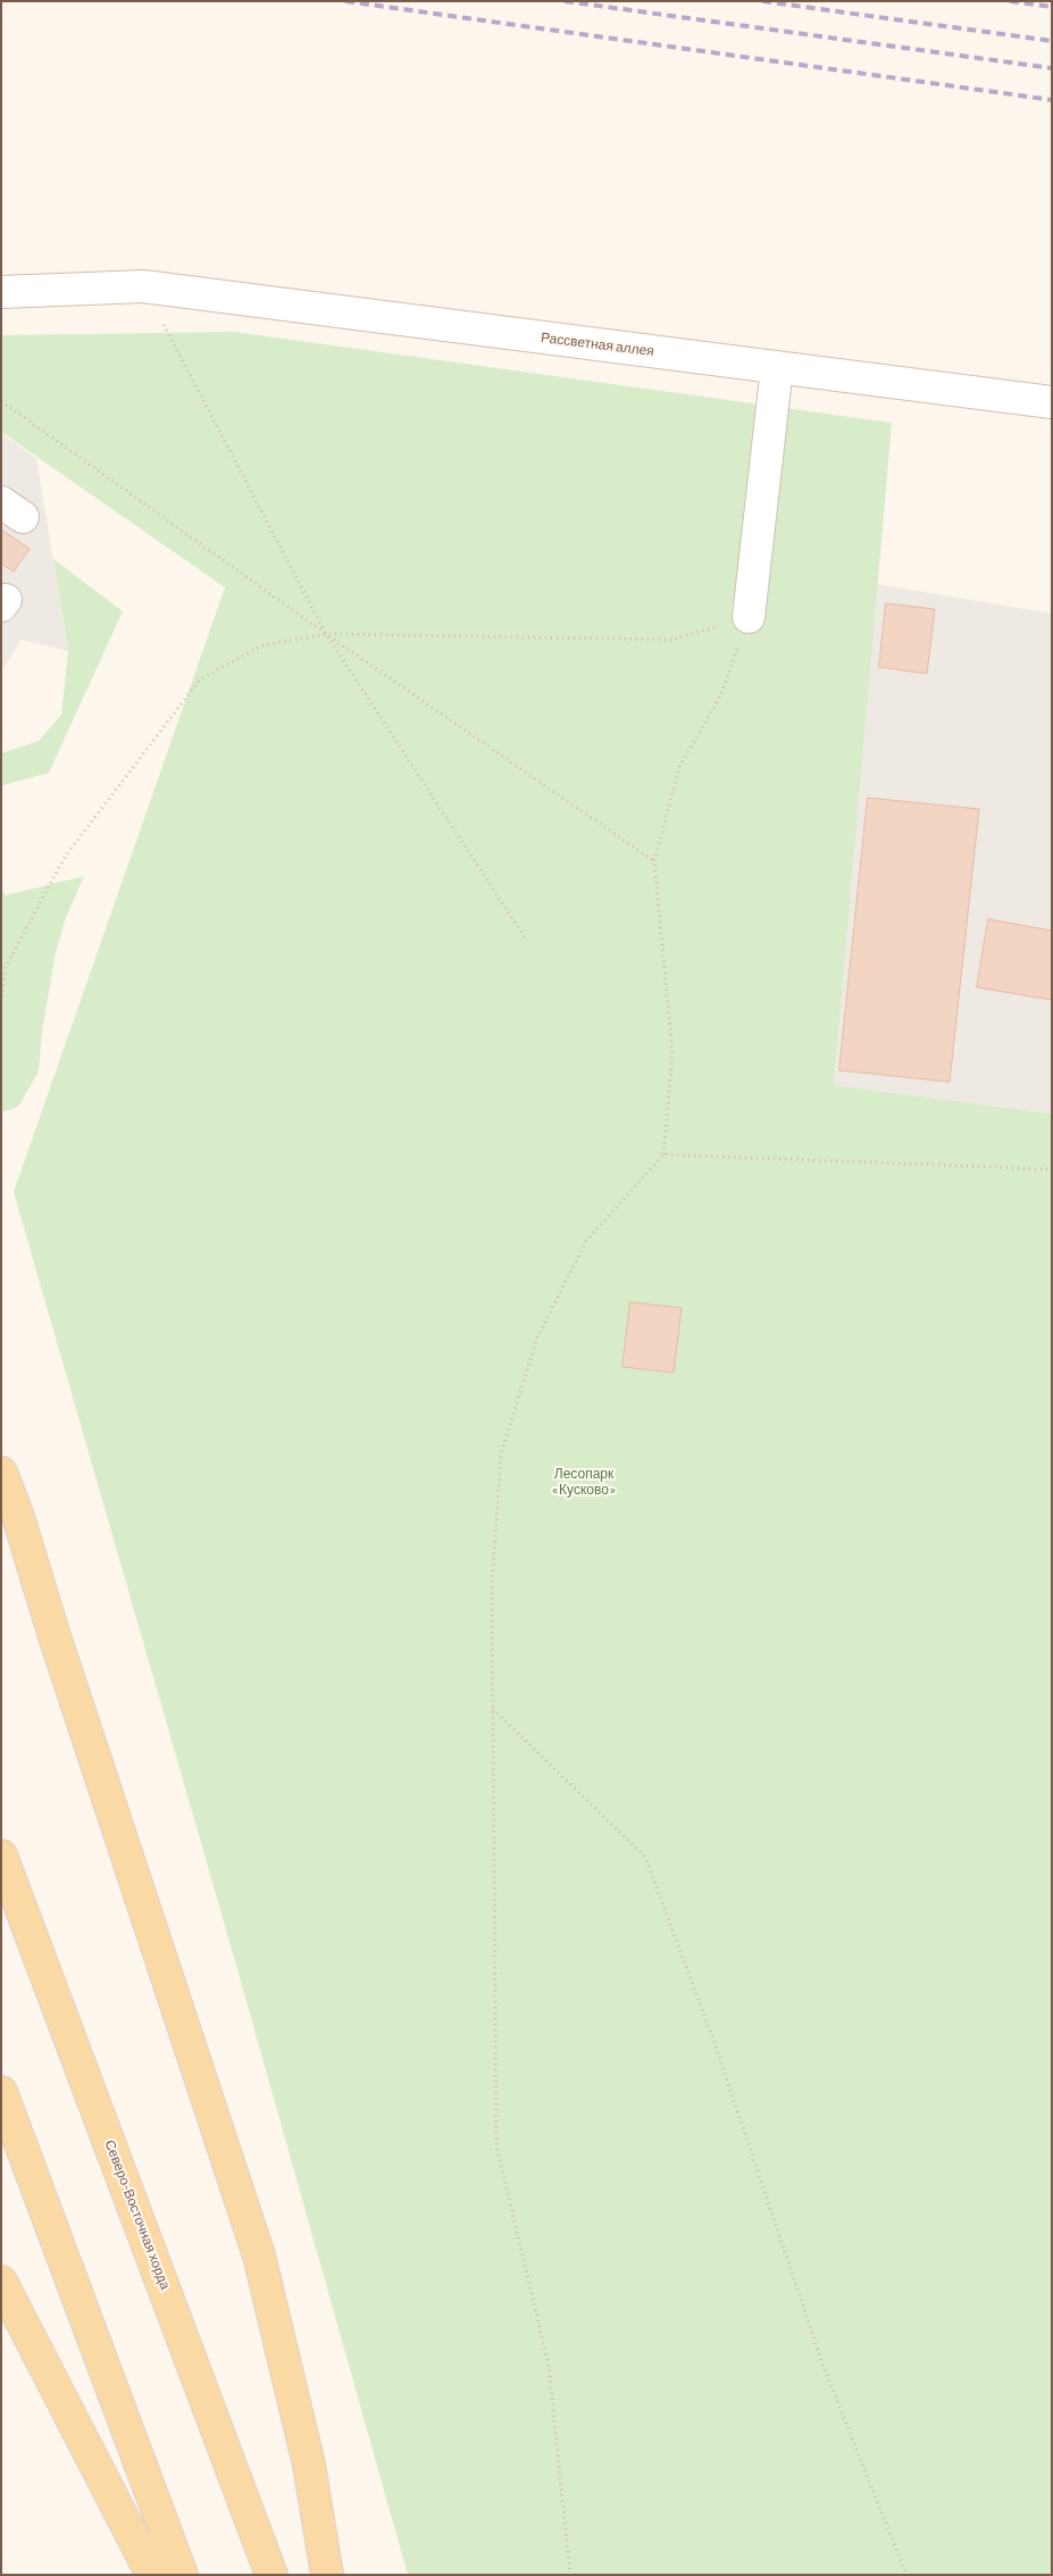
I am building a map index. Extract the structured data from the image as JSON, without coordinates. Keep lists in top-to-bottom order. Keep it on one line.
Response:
{"streets":{"main road":["Северо-Восточная хорда"],"street":["Рассветная аллея"]},"parks":["Лесопарк «Кусково»"]}
